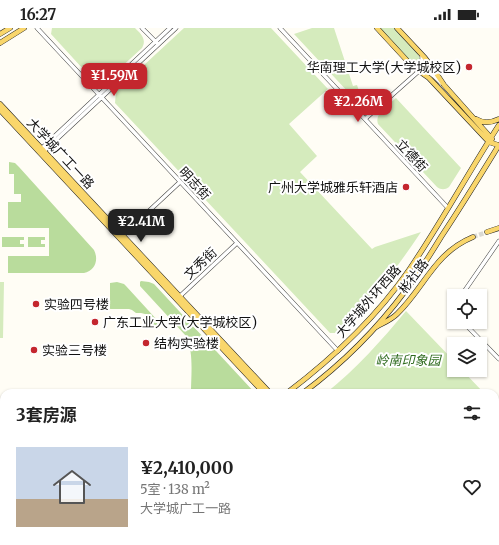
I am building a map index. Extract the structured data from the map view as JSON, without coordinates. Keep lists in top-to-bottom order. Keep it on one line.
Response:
{"streets":{"main road":["大学城广工一路","彬社路","大学城外环西路"],"street":["立德街","明志街","文秀街"]},"crossings":[["大学城广工一路","文秀街"],["立德街","大学城外环西路"],["明志街","文秀街"],["明志街","大学城外环西路"],["彬社路","大学城外环西路"]],"parks":["岭南印象园"],"places":["华南理工大学(大学城校区)","广州大学城雅乐轩酒店","实验四号楼","广东工业大学(大学城校区)","结构实验楼","实验三号楼"],"page":{"status":"16:27","price":["¥1.59M","¥2.26M","¥2.41M"],"heading":"3套房源","list":[{"name":"¥2,410,000","note":"5室 · 138 m² · 大学城广工一路"}]}}
